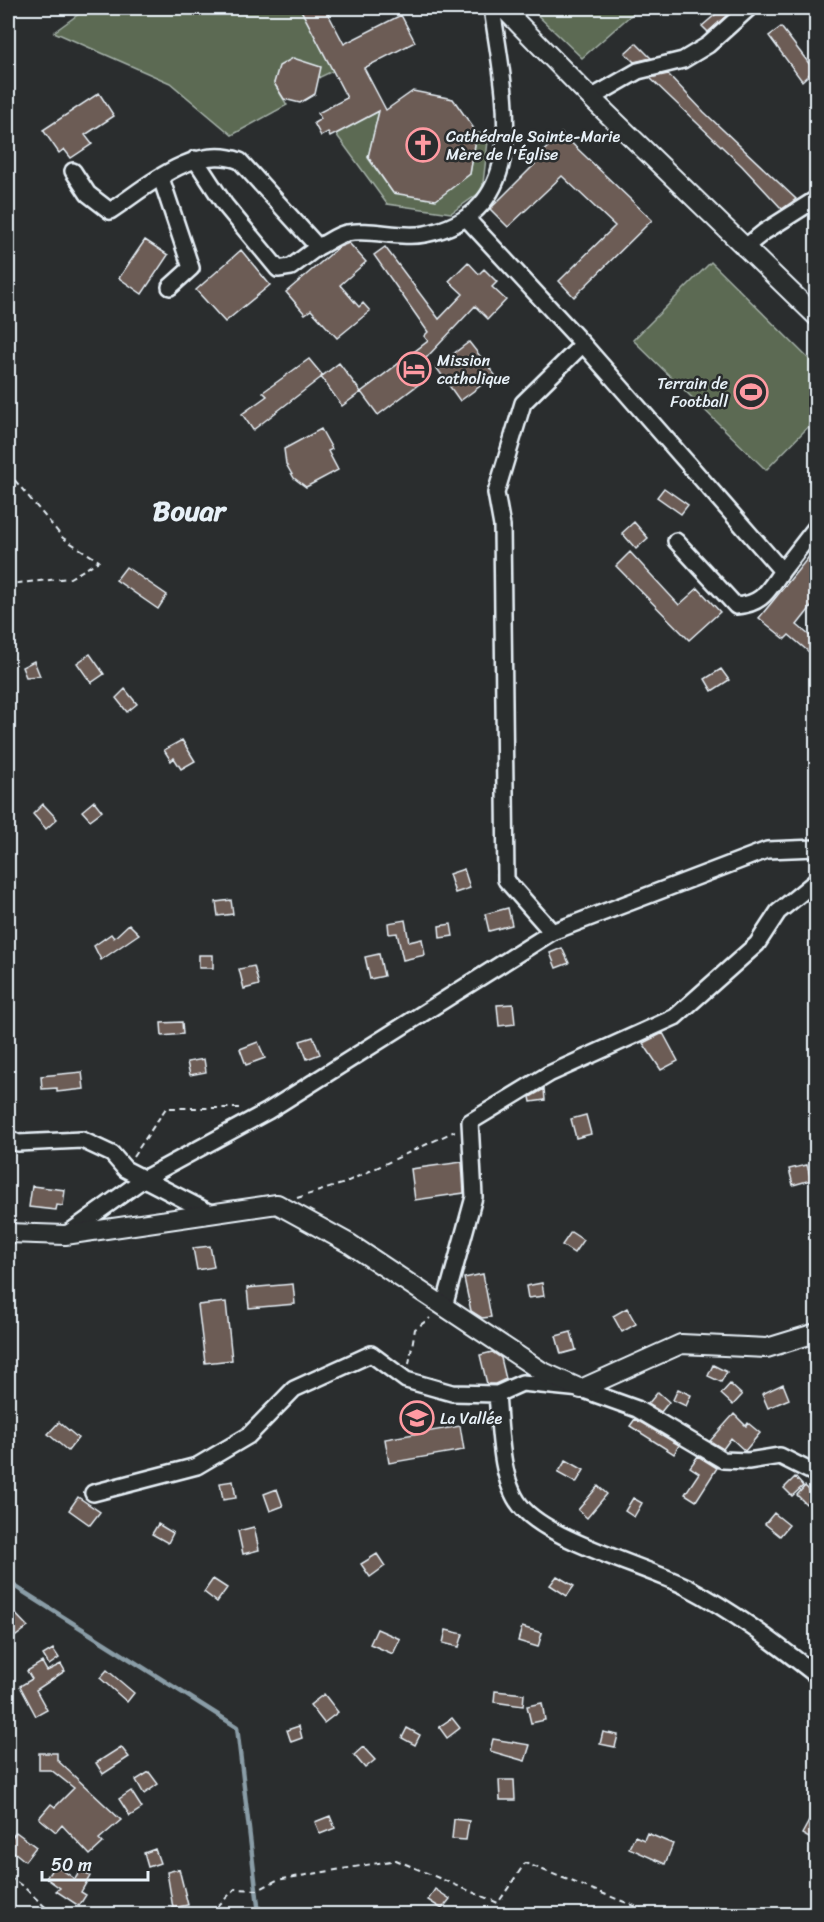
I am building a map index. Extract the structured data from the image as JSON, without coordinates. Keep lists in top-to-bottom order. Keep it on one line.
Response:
{"districts":["Bouar"],"places":{"church":["Cathédrale Sainte-Marie Mère de l'Église"],"hotel":["Mission catholique"],"sports":["Terrain de Football"],"school or university":["La Vallée"]},"scale_bar":"50 m"}
